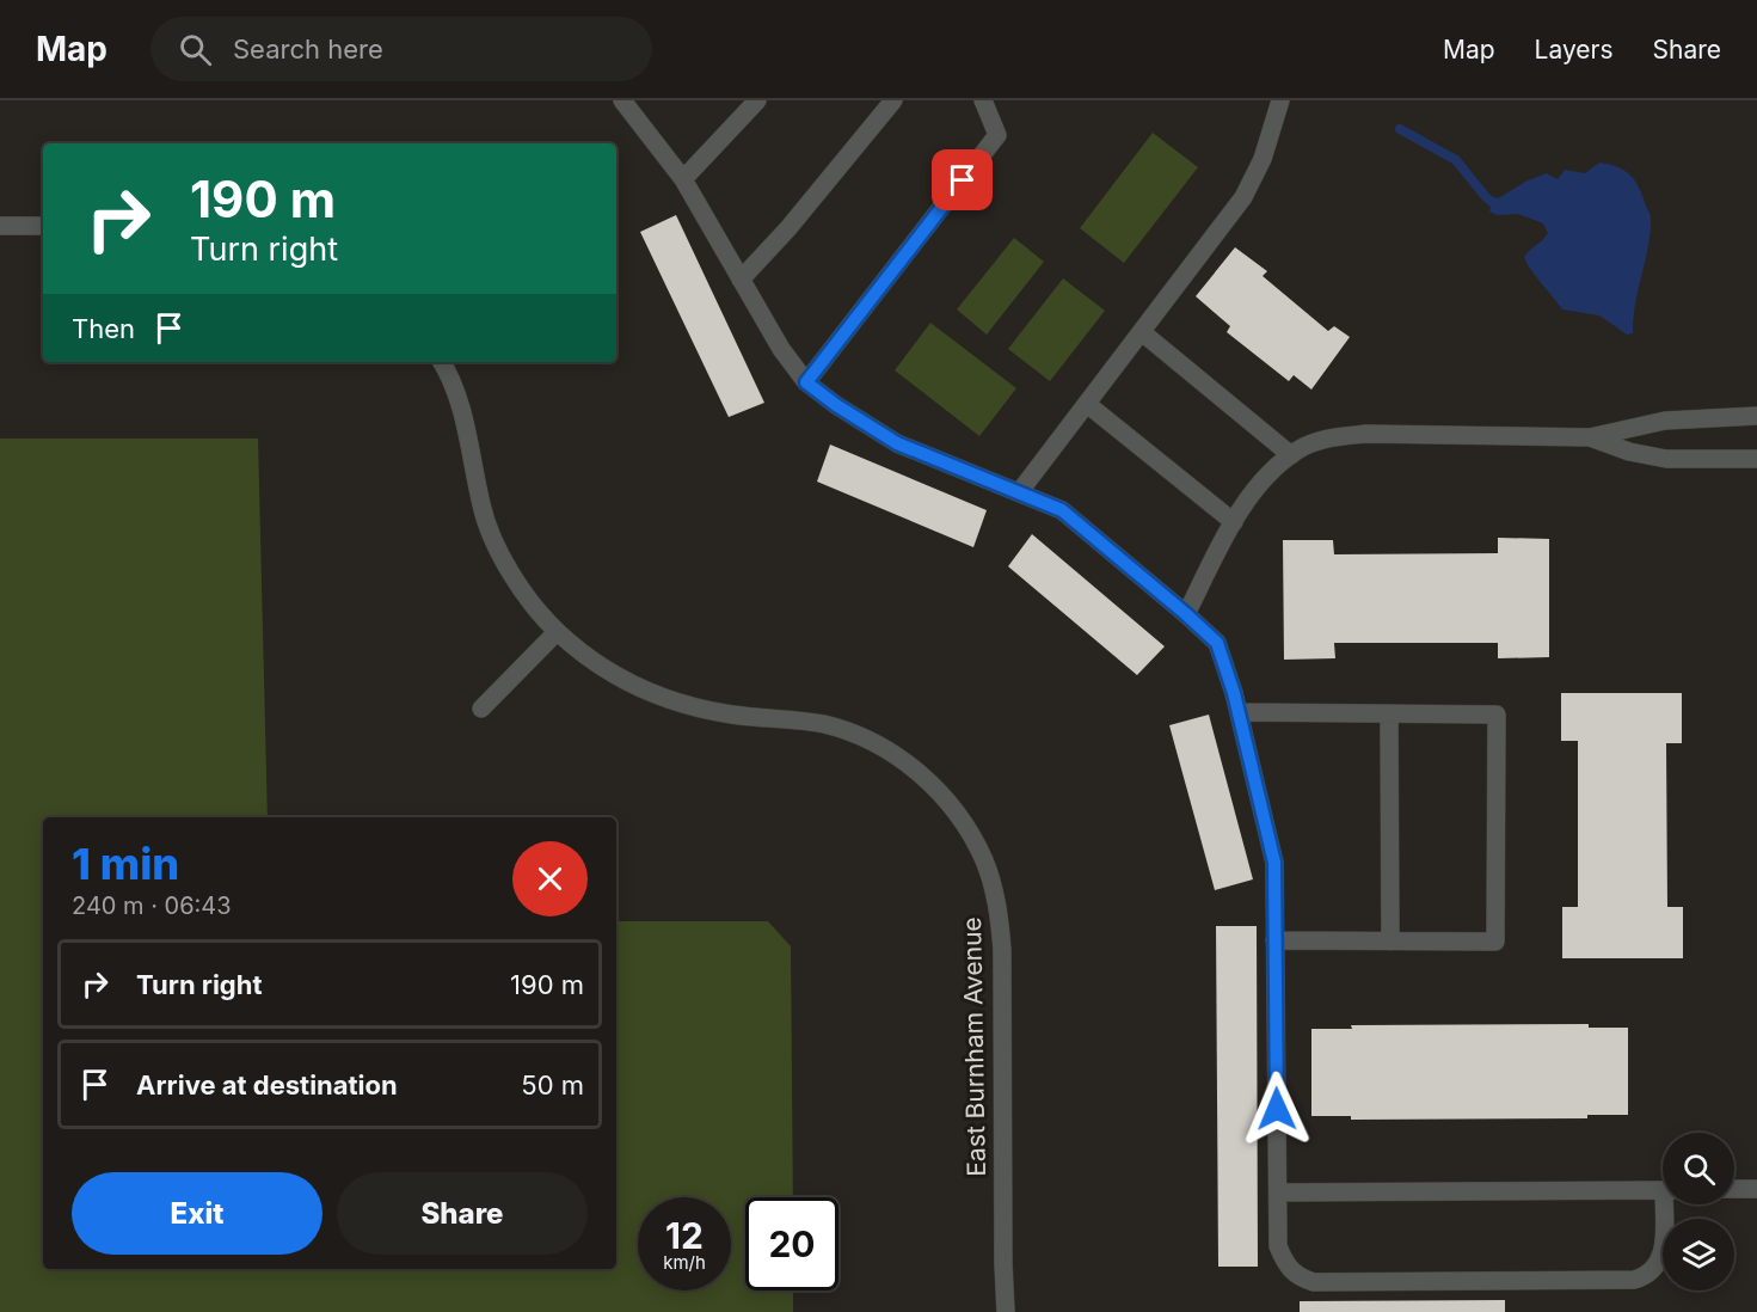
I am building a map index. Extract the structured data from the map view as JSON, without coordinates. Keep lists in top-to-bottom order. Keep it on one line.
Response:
{"streets":{"street":["East Burnham Avenue"]},"page":{"header":"Map","search":"Search here","nav":["Map","Layers","Share"],"turn":["190 m","Turn right"],"then":"Then","heading":["1 min","240 m · 06:43"],"list":[{"name":"Turn right","value":"190 m"},{"name":"Arrive at destination","value":"50 m"}],"buttons":["Exit","Share"],"speed":"12 km/h","limit":"20"}}
